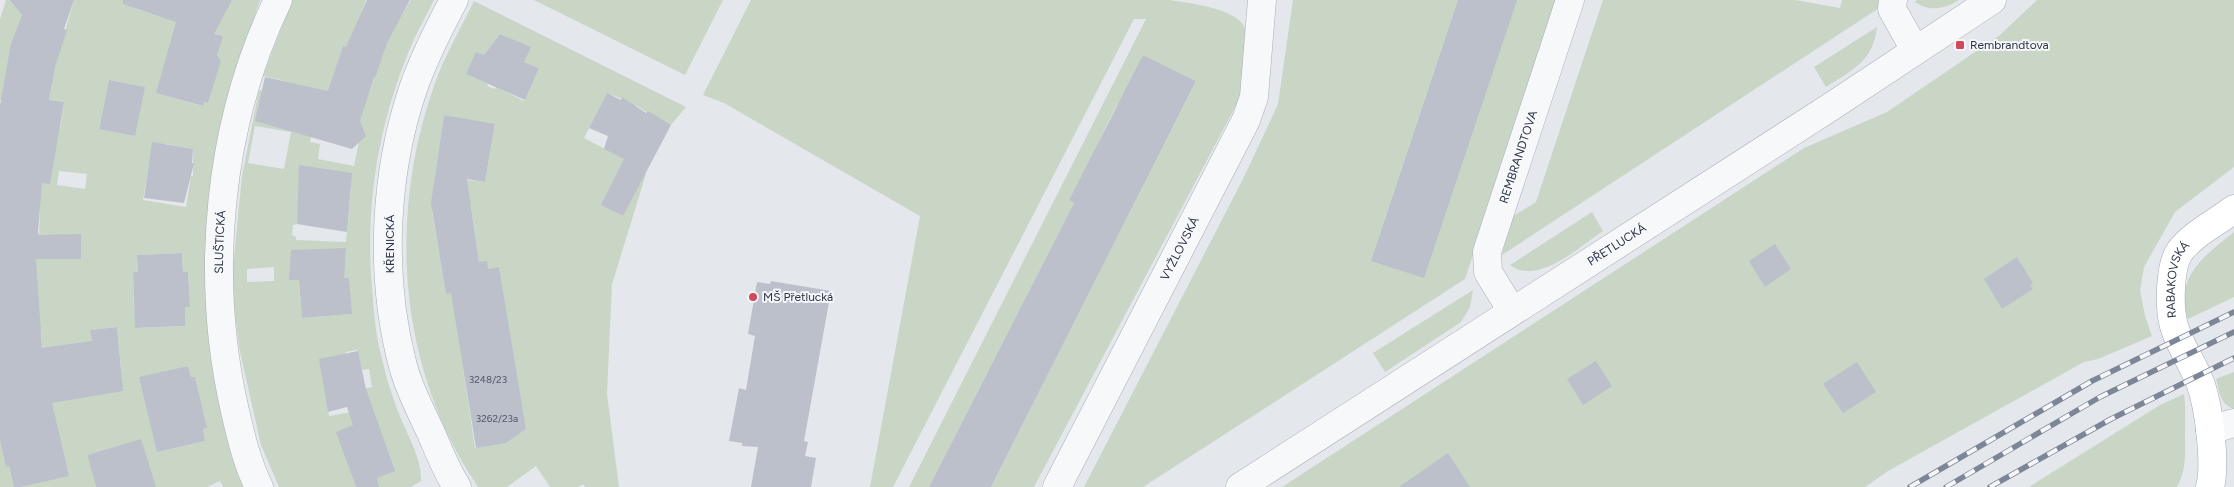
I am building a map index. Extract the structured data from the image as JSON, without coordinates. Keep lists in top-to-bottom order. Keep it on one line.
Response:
{"streets":{"main road":["RABAKOVSKÁ"],"street":["REMBRANDTOVA","SLUŠTICKÁ","KŘENICKÁ","PŘETLUCKÁ","VYŽLOVSKÁ"]},"crossings":[["REMBRANDTOVA","PŘETLUCKÁ"]],"places":{"transit":["Rembrandtova"],"other":["MŠ Přetlucká"]},"house_numbers":["3248/23","3262/23a"]}
